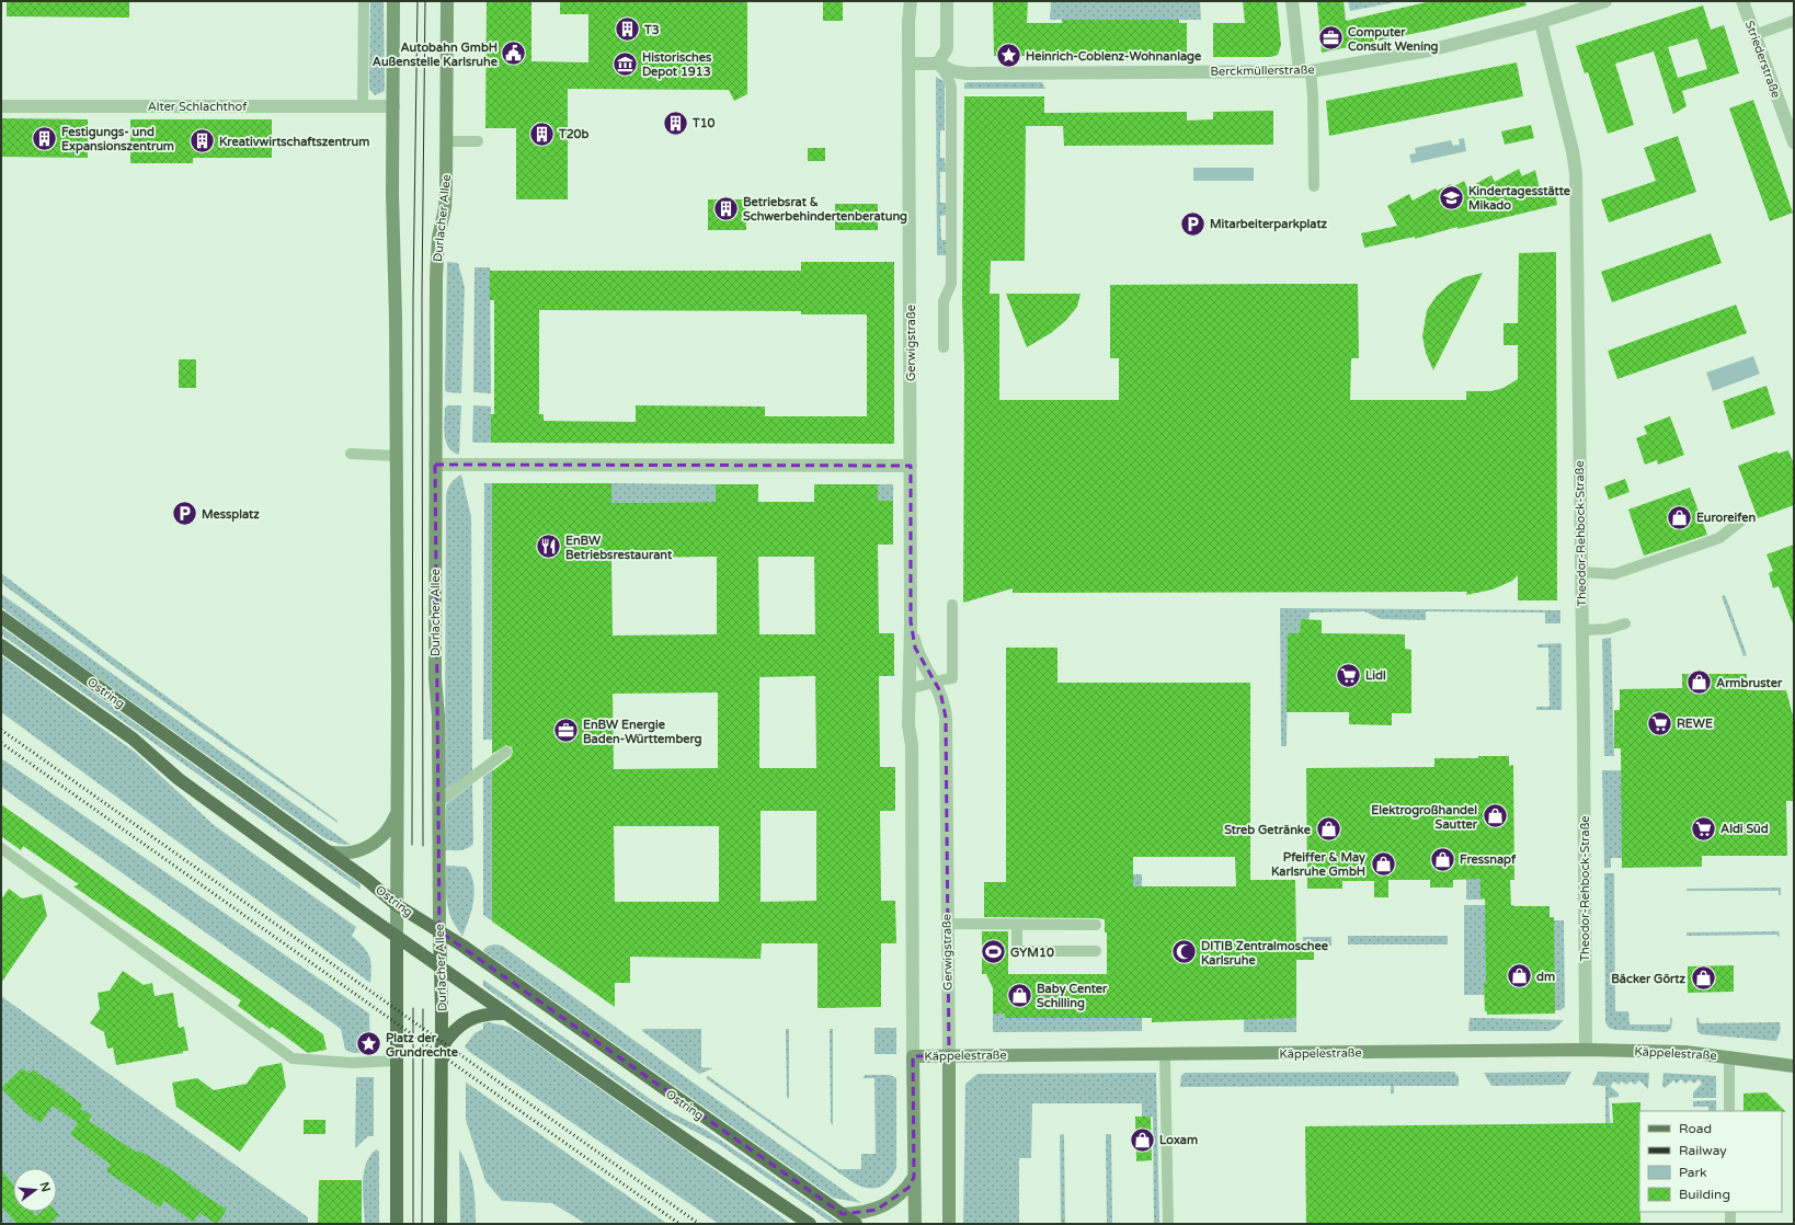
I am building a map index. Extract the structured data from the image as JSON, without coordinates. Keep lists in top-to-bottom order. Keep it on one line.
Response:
{"streets":{"main road":["Durlacher Allee","Ostring"],"street":["Striederstraße","Berckmüllerstraße","Alter Schlachthof","Gerwigstraße","Theodor-Rehbock-Straße","Käppelestraße"]},"crossings":[["Berckmüllerstraße","Theodor-Rehbock-Straße"],["Durlacher Allee","Ostring"],["Gerwigstraße","Käppelestraße"],["Theodor-Rehbock-Straße","Käppelestraße"]],"places":{"building":["T3","T10","T20b","Festigungs- und Expansionszentrum","Kreativwirtschaftszentrum","Betriebsrat & Schwerbehindertenberatung"],"office":["Computer Consult Wening","EnBW Energie Baden-Württemberg"],"public building":["Autobahn GmbH Außenstelle Karlsruhe"],"place":["Heinrich-Coblenz-Wohnanlage","Platz der Grundrechte"],"museum":["Historisches Depot 1913"],"school or university":["Kindertagesstätte Mikado"],"parking":["Mitarbeiterparkplatz","Messplatz"],"shop":["Euroreifen","Armbruster","Elektrogroßhandel Sautter","Streb Getränke","Fressnapf","Pfeiffer & May Karlsruhe GmbH","dm","Bäcker Görtz","Baby Center Schilling","Loxam"],"restaurant":["EnBW Betriebsrestaurant"],"supermarket":["Lidl","REWE","Aldi Süd"],"sports":["GYM10"],"mosque":["DITIB Zentralmoschee Karlsruhe"]},"legend":["Road","Railway","Park","Building"],"north":"right"}
